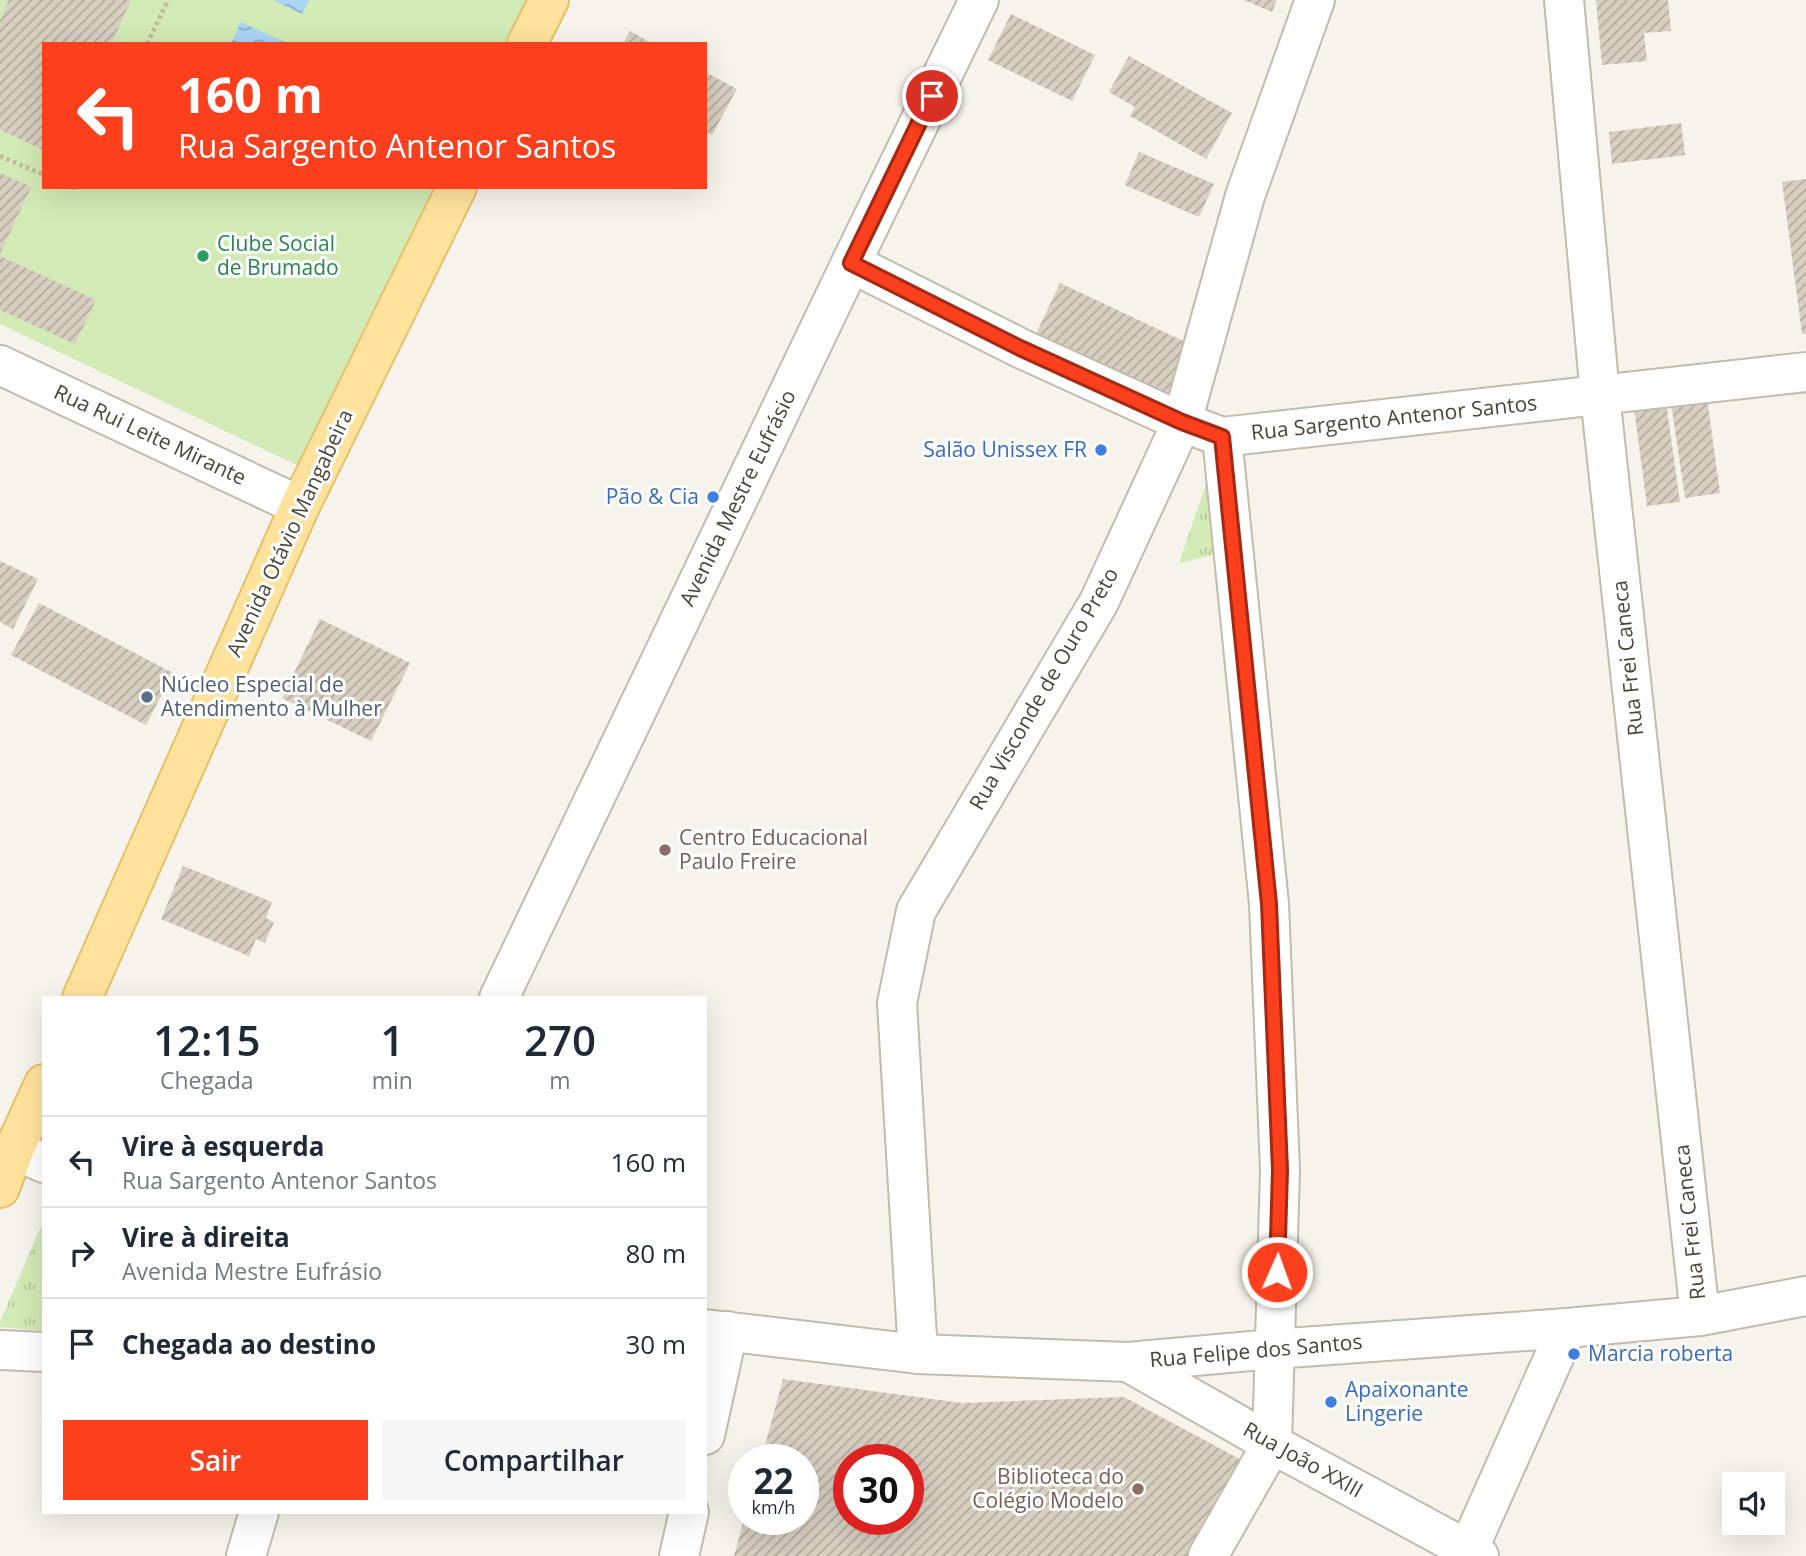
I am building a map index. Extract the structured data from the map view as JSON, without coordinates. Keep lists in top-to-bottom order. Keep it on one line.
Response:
{"streets":{"main road":["Avenida Otávio Mangabeira"],"street":["Rua Sargento Antenor Santos","Rua Rui Leite Mirante","Avenida Mestre Eufrásio","Rua Frei Caneca","Rua Visconde de Ouro Preto","Rua Felipe dos Santos","Rua João XXIII"]},"crossings":[["Rua Sargento Antenor Santos","Avenida Mestre Eufrásio"],["Rua Sargento Antenor Santos","Rua Frei Caneca"],["Rua Sargento Antenor Santos","Rua Visconde de Ouro Preto"],["Rua Rui Leite Mirante","Avenida Otávio Mangabeira"],["Rua Frei Caneca","Rua Felipe dos Santos"],["Rua Visconde de Ouro Preto","Rua Felipe dos Santos"],["Rua Felipe dos Santos","Rua João XXIII"]],"places":["Clube Social de Brumado","Salão Unissex FR","Pão & Cia","Núcleo Especial de Atendimento à Mulher","Centro Educacional Paulo Freire","Marcia roberta","Apaixonante Lingerie","Biblioteca do Colégio Modelo"],"page":{"turn":["160 m","Rua Sargento Antenor Santos"],"eta":["12:15","Chegada","1","min","270","m"],"list":[{"name":"Vire à esquerda","note":"Rua Sargento Antenor Santos","value":"160 m"},{"name":"Vire à direita","note":"Avenida Mestre Eufrásio","value":"80 m"},{"name":"Chegada ao destino","value":"30 m"}],"buttons":["Sair","Compartilhar"],"speed":"22 km/h","limit":"30"}}
